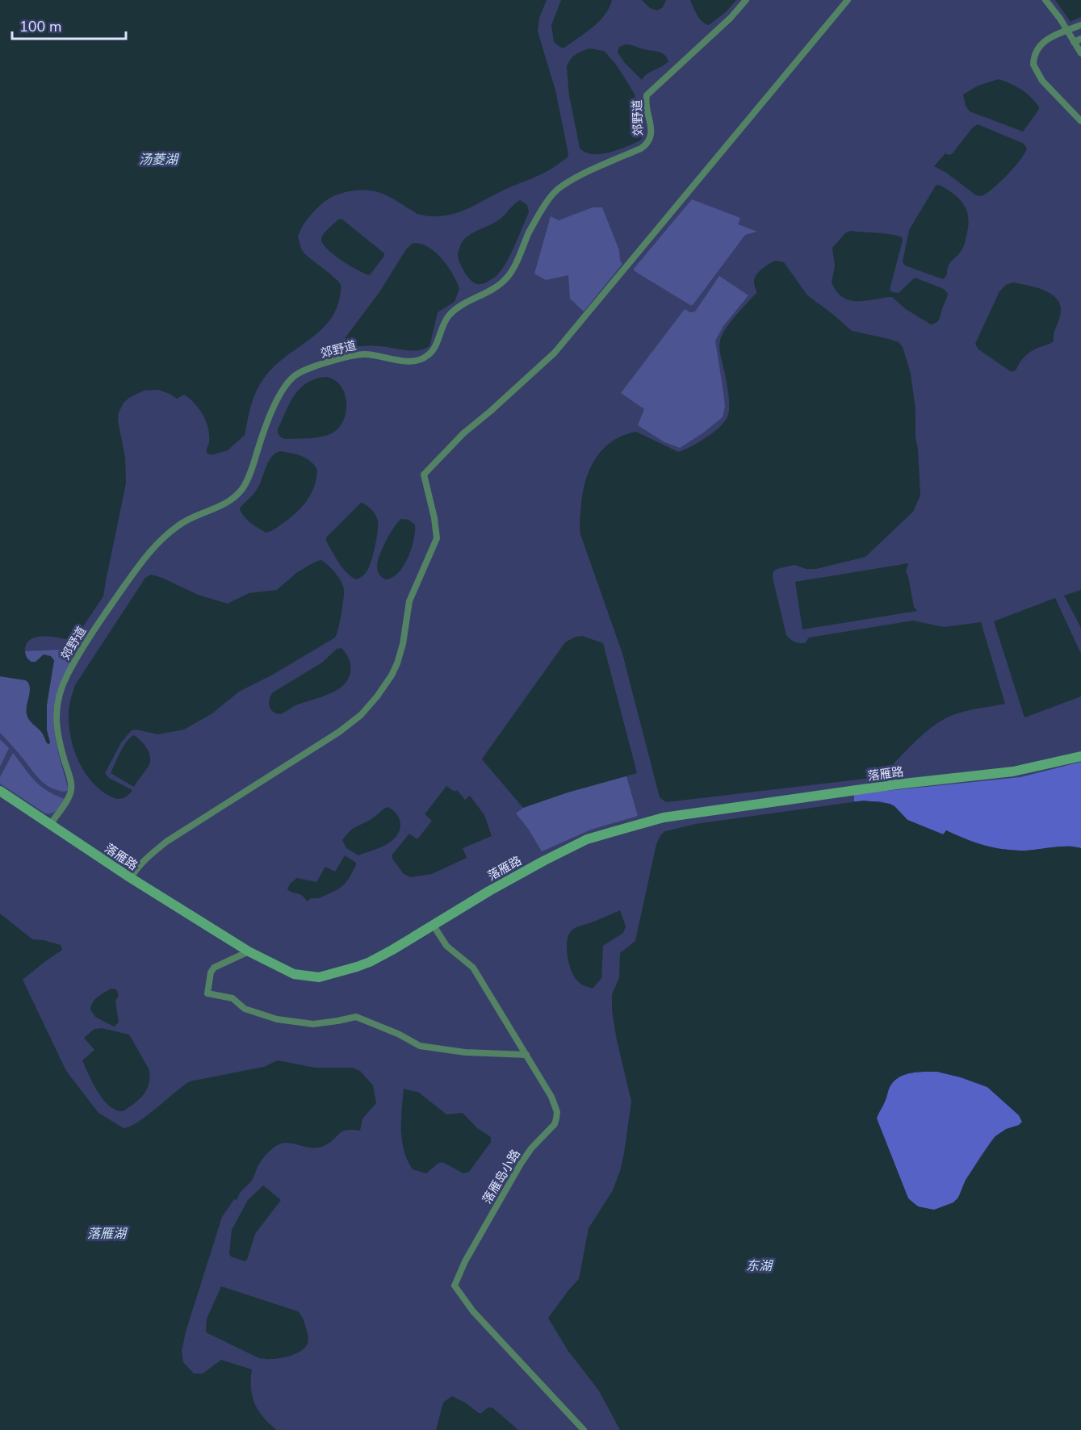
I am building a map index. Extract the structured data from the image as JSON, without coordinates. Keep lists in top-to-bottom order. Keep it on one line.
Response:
{"streets":{"street":["郊野道","落雁路","落雁岛小路"]},"crossings":[["郊野道","落雁路"],["落雁路","落雁岛小路"]],"water":["汤菱湖","落雁湖","东湖"],"scale_bar":"100 m"}
